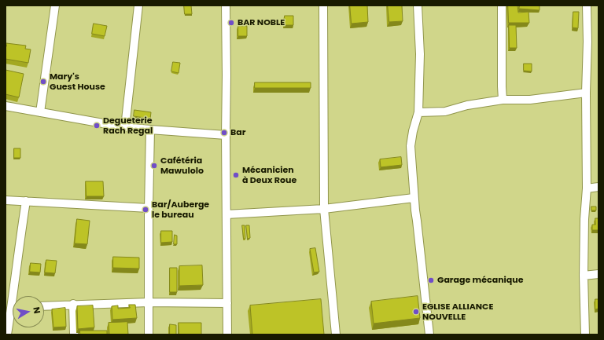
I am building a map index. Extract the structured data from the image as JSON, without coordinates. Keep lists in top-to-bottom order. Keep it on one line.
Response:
{"places":["BAR NOBLE","Mary's Guest House","Degueterie Rach Regal","Bar","Cafétéria Mawulolo","Mécanicien à Deux Roue","Bar/Auberge le bureau","Garage mécanique","EGLISE ALLIANCE NOUVELLE"],"north":"right"}
